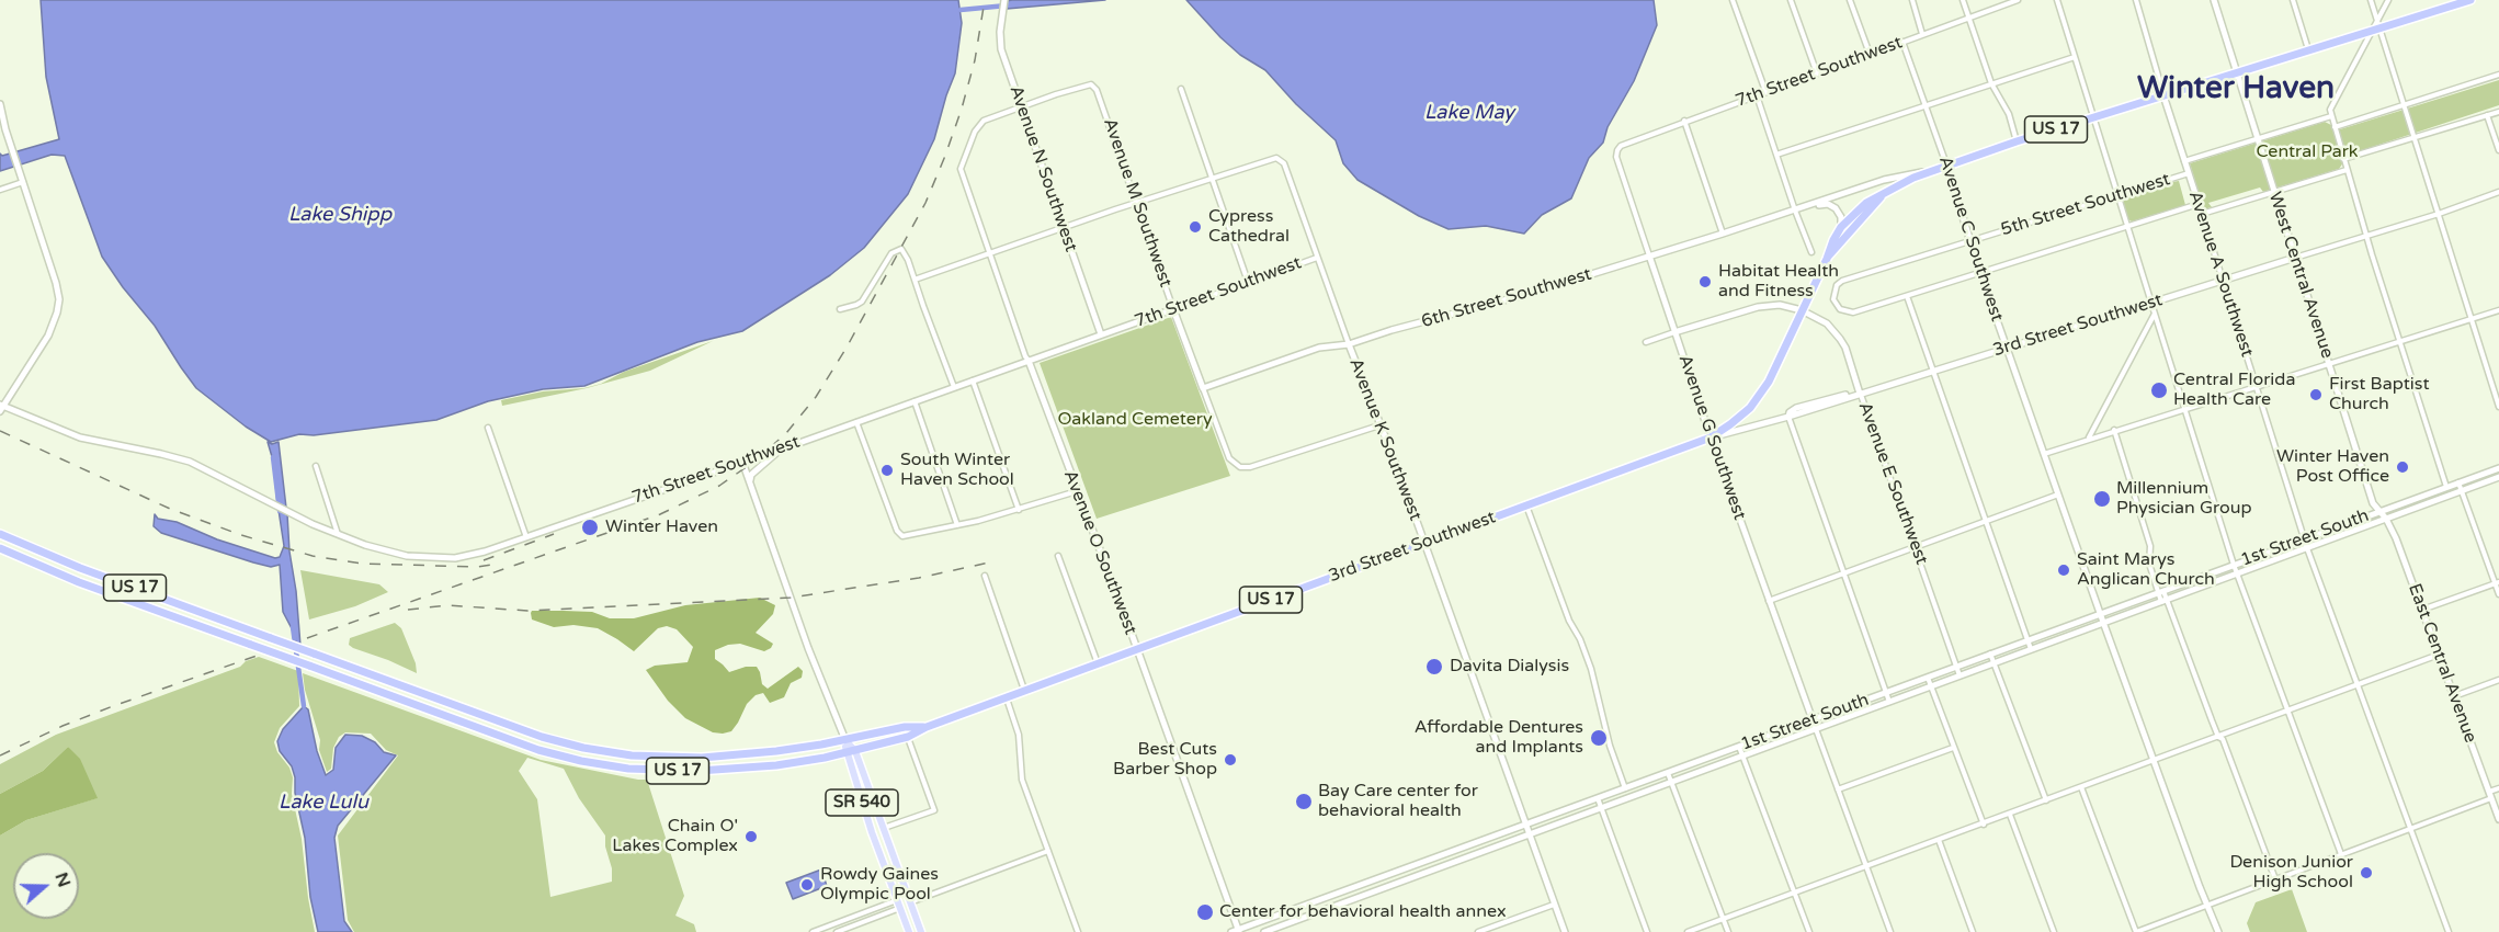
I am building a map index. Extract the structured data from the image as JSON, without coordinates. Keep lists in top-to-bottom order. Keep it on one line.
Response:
{"streets":{"highway":["US 17","6th Street Southwest","3rd Street Southwest"],"main road":["SR 540"],"street":["7th Street Southwest","Avenue N Southwest","Avenue M Southwest","5th Street Southwest","Avenue C Southwest","Avenue A Southwest","West Central Avenue","Avenue G Southwest","Avenue K Southwest","Avenue E Southwest","1st Street South","Avenue O Southwest","East Central Avenue"]},"crossings":[["7th Street Southwest","Avenue N Southwest"],["7th Street Southwest","Avenue M Southwest"],["7th Street Southwest","Avenue C Southwest"],["7th Street Southwest","Avenue G Southwest"],["7th Street Southwest","Avenue K Southwest"],["7th Street Southwest","Avenue O Southwest"],["US 17","West Central Avenue"],["US 17","6th Street Southwest"],["US 17","3rd Street Southwest"],["US 17","Avenue G Southwest"],["US 17","Avenue E Southwest"],["US 17","SR 540"],["Avenue N Southwest","Avenue M Southwest"],["Avenue N Southwest","Avenue O Southwest"],["Avenue M Southwest","6th Street Southwest"],["Avenue M Southwest","Avenue K Southwest"],["Avenue M Southwest","Avenue O Southwest"],["5th Street Southwest","Avenue C Southwest"],["5th Street Southwest","Avenue A Southwest"],["5th Street Southwest","West Central Avenue"],["Avenue C Southwest","6th Street Southwest"],["Avenue C Southwest","3rd Street Southwest"],["Avenue C Southwest","1st Street South"],["Avenue A Southwest","6th Street Southwest"],["Avenue A Southwest","3rd Street Southwest"],["Avenue A Southwest","1st Street South"],["West Central Avenue","6th Street Southwest"],["West Central Avenue","3rd Street Southwest"],["West Central Avenue","1st Street South"],["West Central Avenue","East Central Avenue"],["6th Street Southwest","Avenue G Southwest"],["6th Street Southwest","Avenue K Southwest"],["3rd Street Southwest","Avenue G Southwest"],["3rd Street Southwest","Avenue K Southwest"],["3rd Street Southwest","Avenue E Southwest"],["3rd Street Southwest","Avenue O Southwest"],["3rd Street Southwest","SR 540"],["Avenue G Southwest","1st Street South"],["Avenue K Southwest","1st Street South"],["Avenue E Southwest","1st Street South"],["1st Street South","Avenue O Southwest"],["1st Street South","East Central Avenue"]],"districts":["Winter Haven"],"water":["Lake May","Lake Shipp","Lake Lulu"],"parks":["Central Park","Oakland Cemetery"],"places":["Cypress Cathedral","Habitat Health and Fitness","Central Florida Health Care","First Baptist Church","Winter Haven Post Office","South Winter Haven School","Millennium Physician Group","Winter Haven","Saint Marys Anglican Church","Davita Dialysis","Affordable Dentures and Implants","Best Cuts Barber Shop","Bay Care center for behavioral health","Chain O' Lakes Complex","Denison Junior High School","Rowdy Gaines Olympic Pool","Center for behavioral health annex"],"north":"right"}
